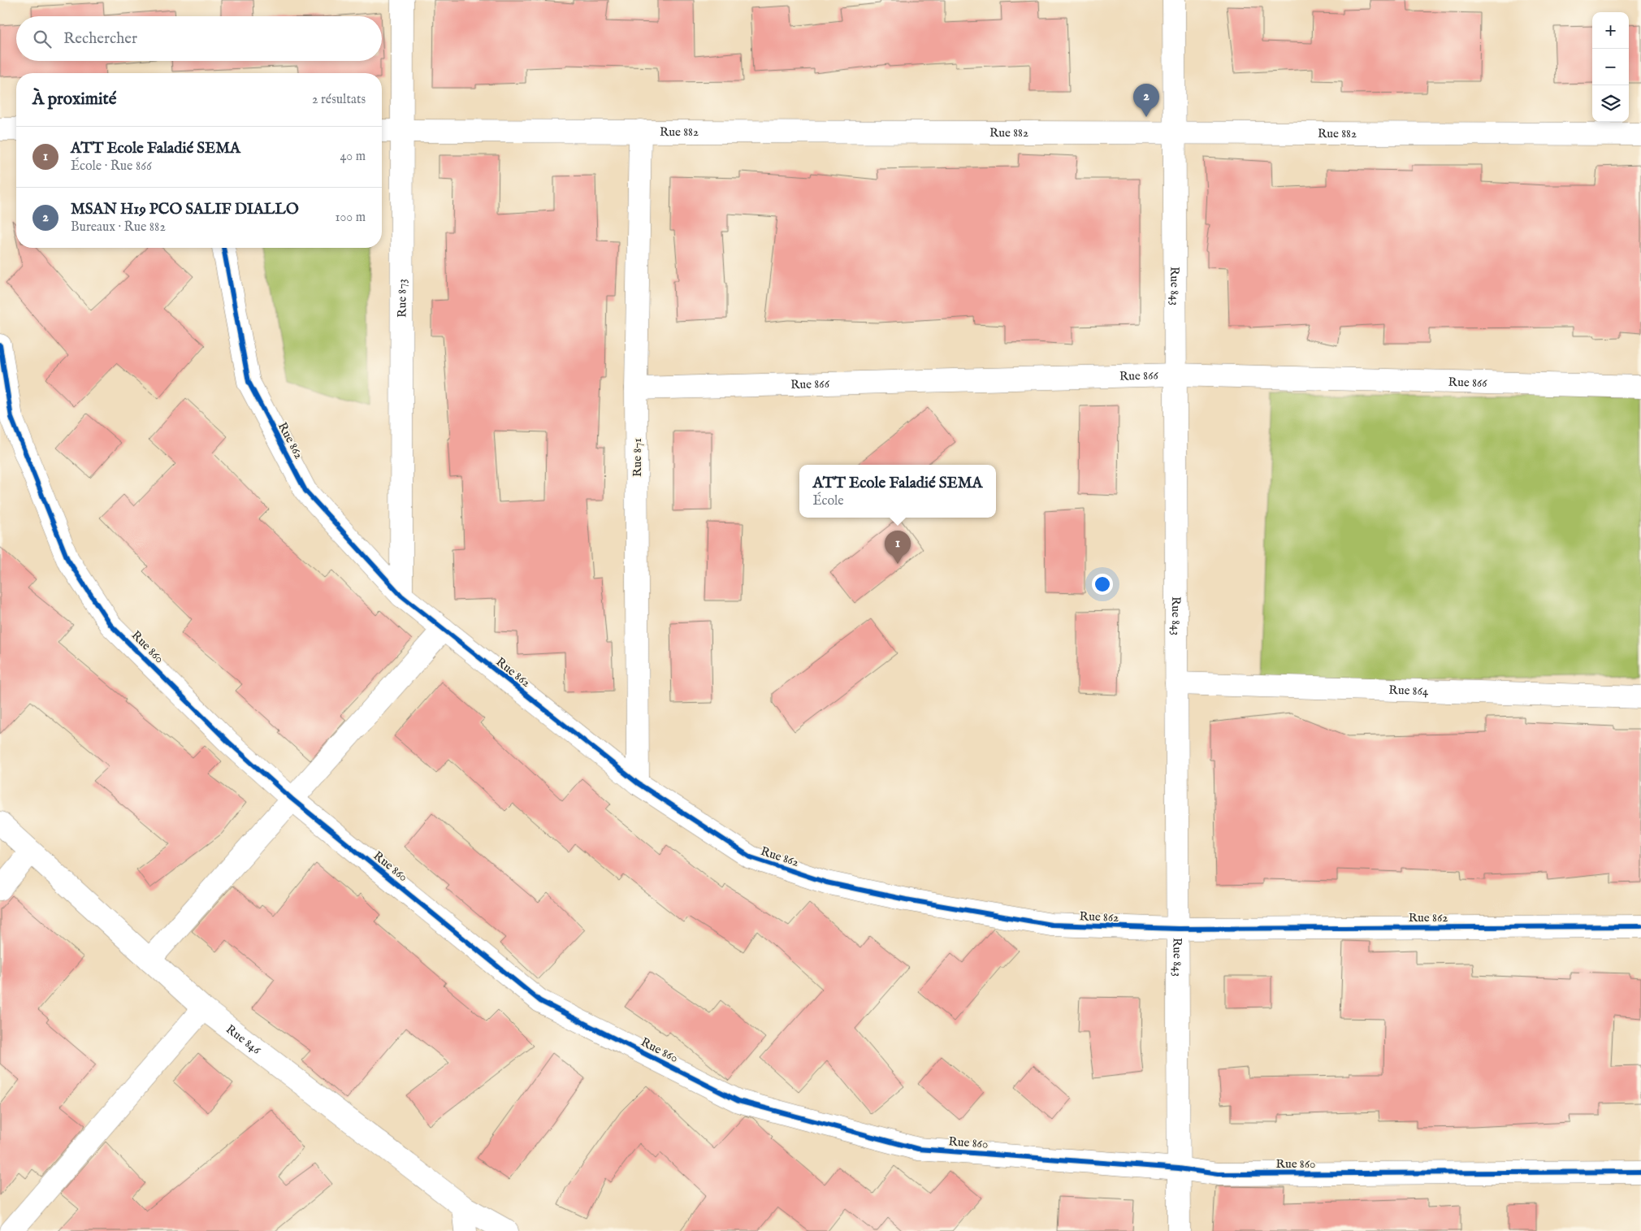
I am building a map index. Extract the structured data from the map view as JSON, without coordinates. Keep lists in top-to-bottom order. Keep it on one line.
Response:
{"streets":{"street":["Rue 882","Rue 843","Rue 873","Rue 866","Rue 862","Rue 871","Rue 860","Rue 864","Rue 846"]},"crossings":[["Rue 882","Rue 843"],["Rue 882","Rue 873"],["Rue 882","Rue 871"],["Rue 843","Rue 866"],["Rue 843","Rue 862"],["Rue 843","Rue 860"],["Rue 843","Rue 864"],["Rue 873","Rue 862"],["Rue 866","Rue 871"],["Rue 862","Rue 871"]],"page":{"map_buttons":["+","−"],"search":"Rechercher","heading":["À proximité","2 résultats"],"pins":["2","1"],"list":[{"mark":"1","name":"ATT Ecole Faladié SEMA","note":"École · Rue 866","value":"40 m"},{"mark":"2","name":"MSAN H19 PCO SALIF DIALLO","note":"Bureaux · Rue 882","value":"100 m"}],"popup":["ATT Ecole Faladié SEMA","École"]}}
